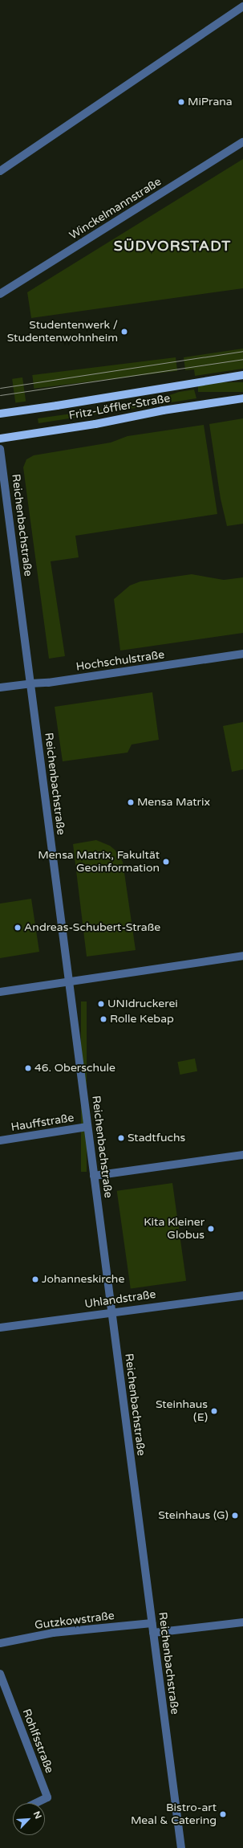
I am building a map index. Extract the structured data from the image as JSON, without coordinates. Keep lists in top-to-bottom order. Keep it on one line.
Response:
{"streets":{"main road":["Fritz-Löffler-Straße"],"street":["Winckelmannstraße","Reichenbachstraße","Hochschulstraße","Hauffstraße","Uhlandstraße","Gutzkowstraße","Rohlfsstraße"]},"crossings":[["Reichenbachstraße","Hochschulstraße"],["Reichenbachstraße","Hauffstraße"],["Reichenbachstraße","Uhlandstraße"],["Reichenbachstraße","Gutzkowstraße"]],"districts":["SÜDVORSTADT"],"places":["MiPrana","Studentenwerk / Studentenwohnheim","Mensa Matrix","Mensa Matrix, Fakultät Geoinformation","Andreas-Schubert-Straße","UNIdruckerei","Rolle Kebap","46. Oberschule","Stadtfuchs","Kita Kleiner Globus","Johanneskirche","Steinhaus (E)","Steinhaus (G)","Bistro-art Meal & Catering"],"north":"top right"}
